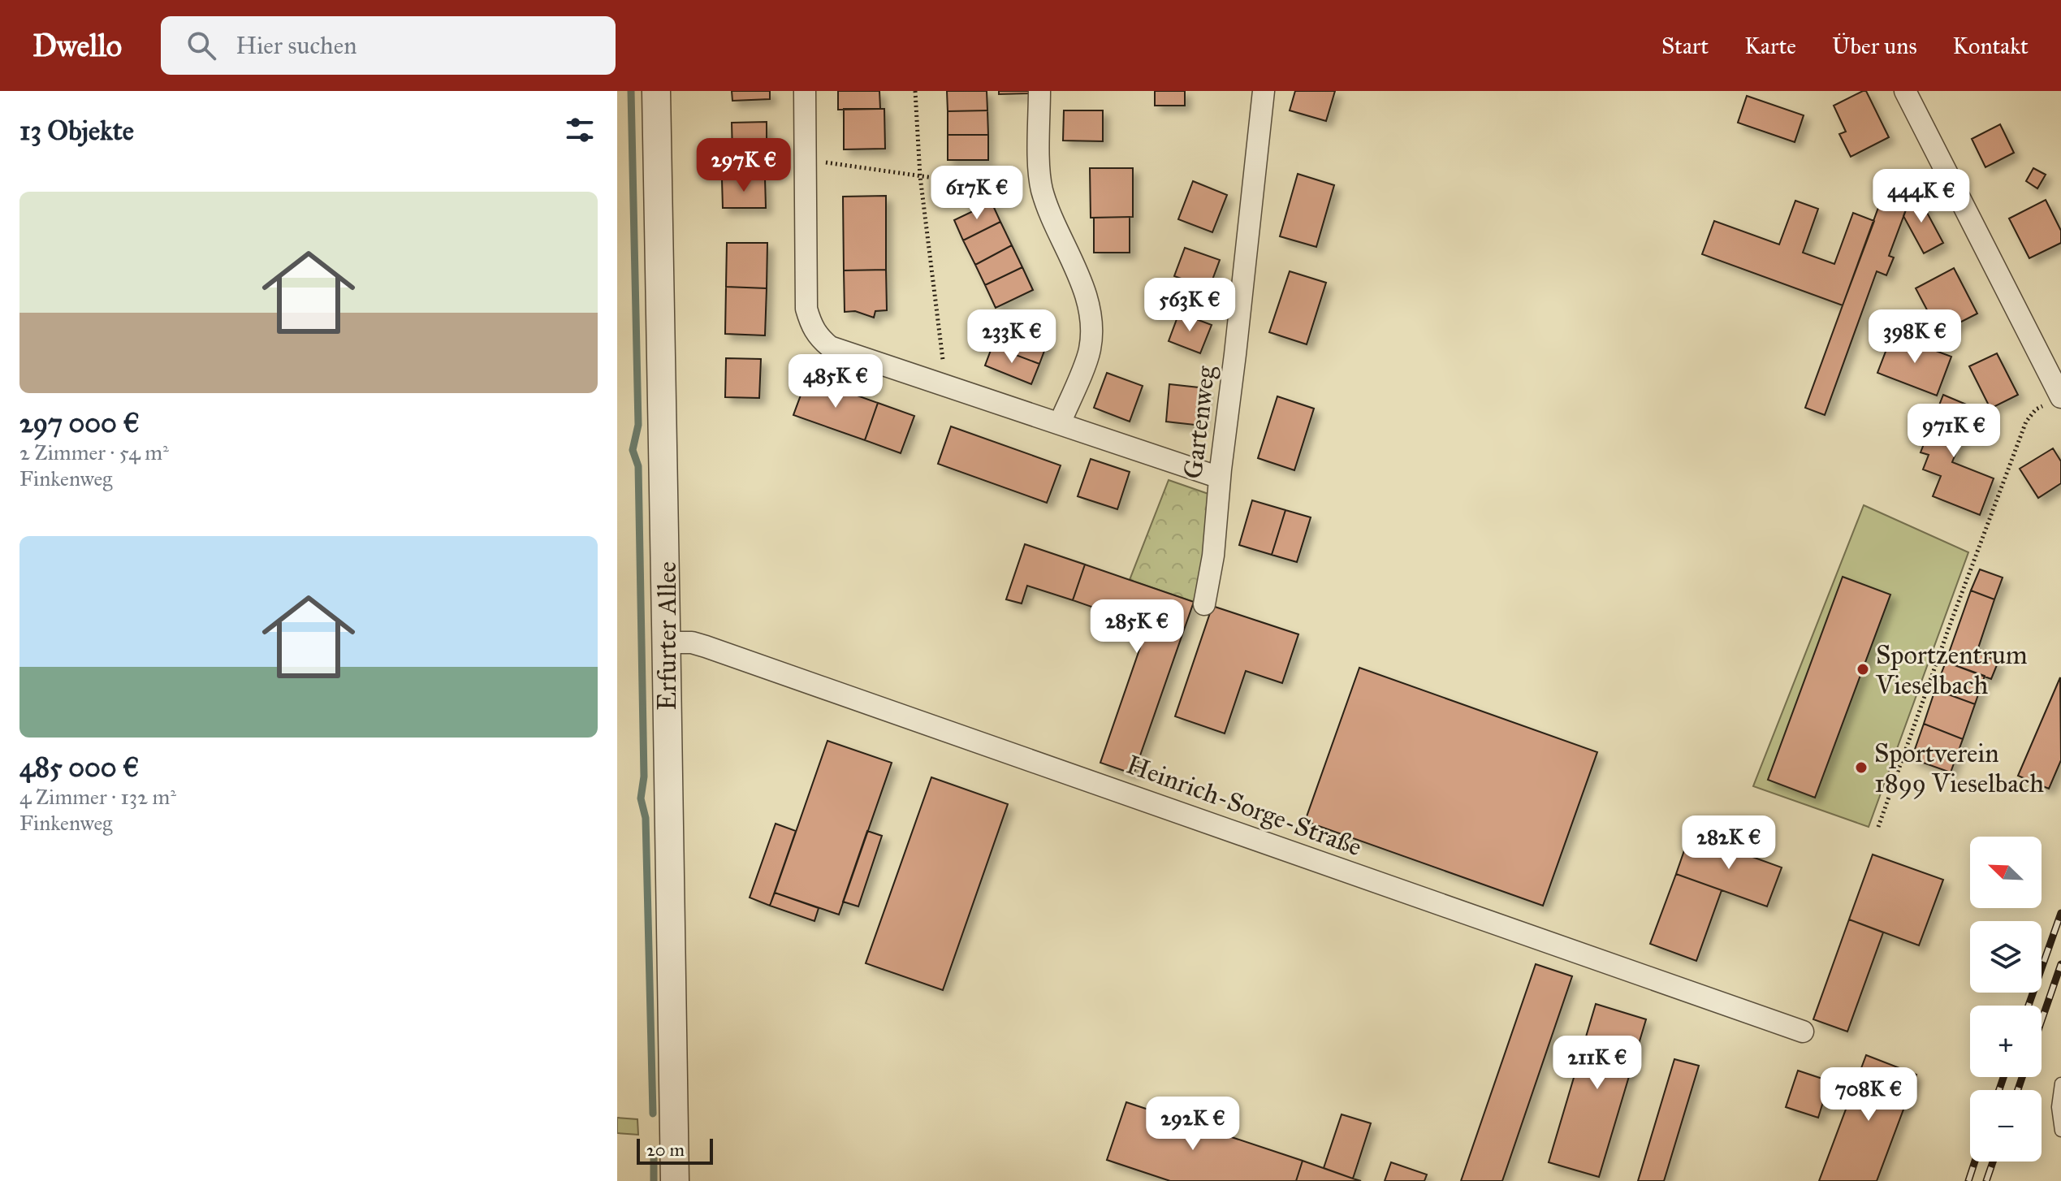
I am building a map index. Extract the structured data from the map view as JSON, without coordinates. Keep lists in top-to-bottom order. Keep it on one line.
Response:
{"streets":{"street":["Gartenweg","Erfurter Allee","Heinrich-Sorge-Straße"]},"crossings":[["Erfurter Allee","Heinrich-Sorge-Straße"]],"places":["Sportzentrum Vieselbach","Sportverein 1899 Vieselbach"],"scale_bar":"20 m","north":"top left","page":{"header":"Dwello","search":"Hier suchen","nav":["Start","Karte","Über uns","Kontakt"],"heading":"13 Objekte","price":["297K €","617K €","444K €","563K €","233K €","398K €","485K €","971K €","285K €","282K €","211K €","708K €","292K €"],"list":[{"name":"297 000 €","note":"2 Zimmer · 54 m² · Finkenweg"},{"name":"485 000 €","note":"4 Zimmer · 132 m² · Finkenweg"}],"map_buttons":["+","−"],"scale":"20 m"}}
